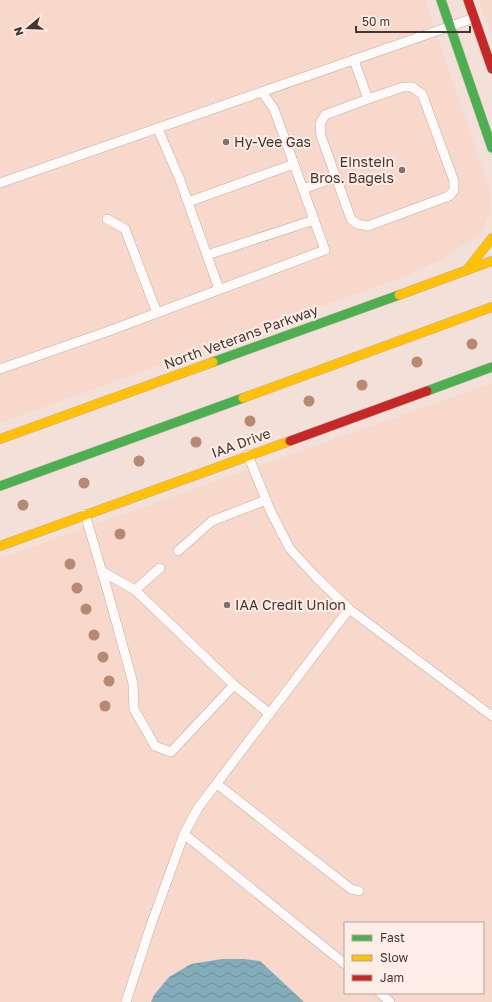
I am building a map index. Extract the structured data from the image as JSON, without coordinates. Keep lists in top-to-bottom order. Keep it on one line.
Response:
{"streets":{"main road":["North Veterans Parkway","IAA Drive"]},"places":["Hy-Vee Gas","Einstein Bros. Bagels","IAA Credit Union"],"legend":["Fast","Slow","Jam"],"scale_bar":"50 m","north":"left"}
